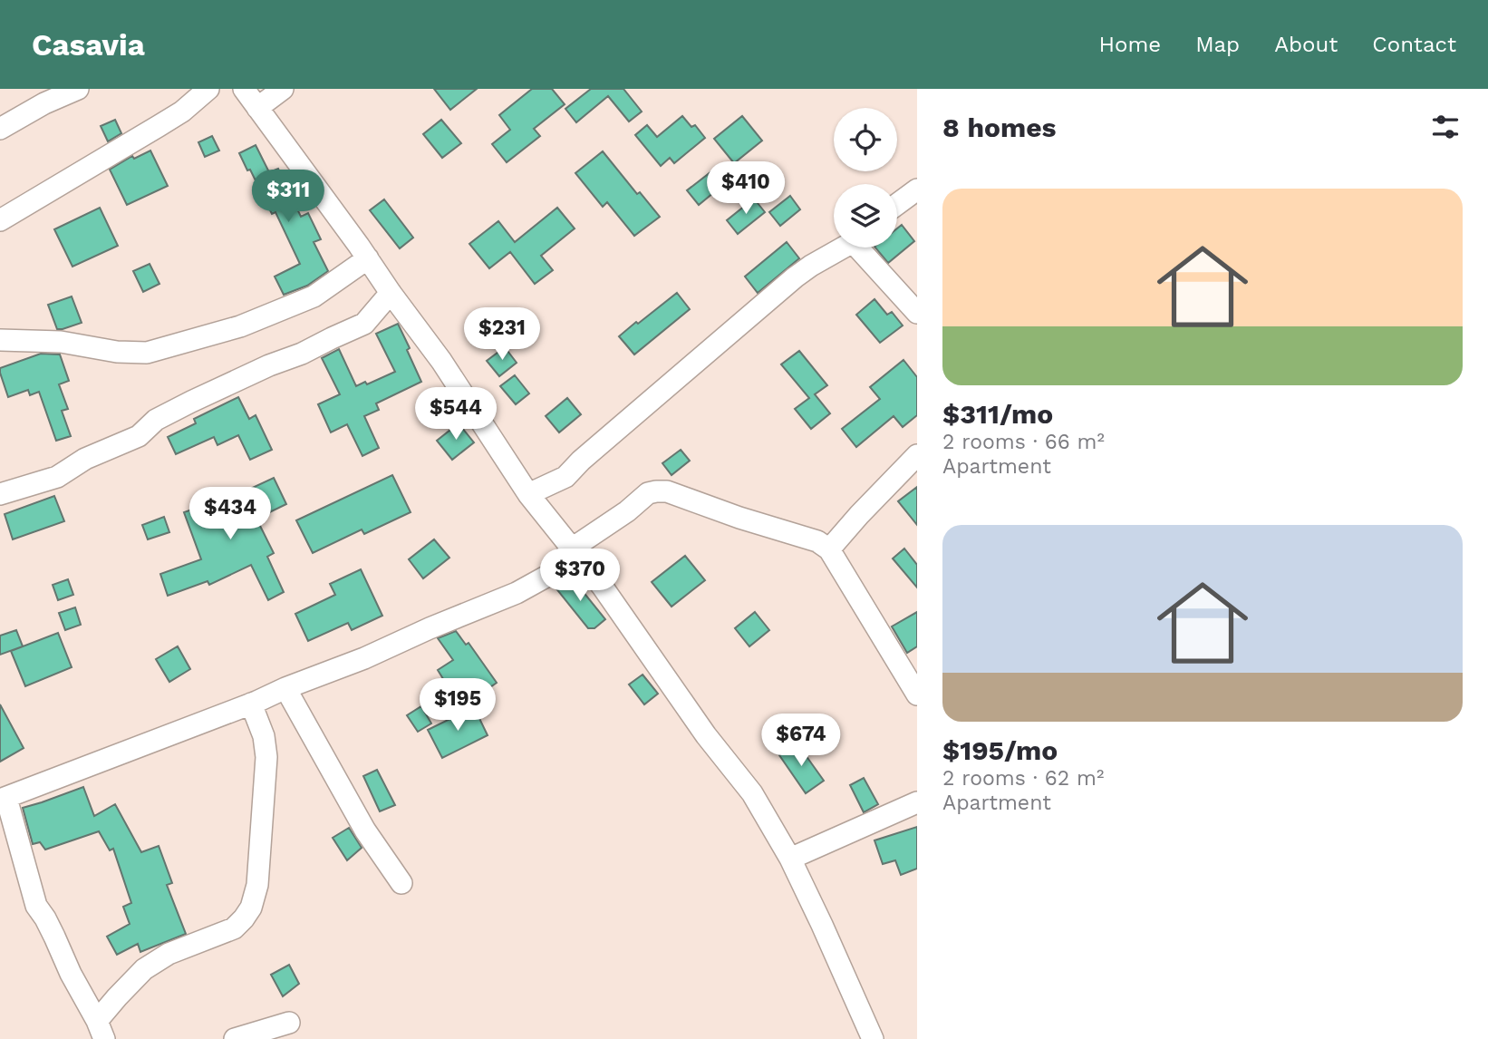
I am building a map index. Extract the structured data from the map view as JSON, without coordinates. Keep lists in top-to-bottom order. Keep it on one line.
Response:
{"page":{"header":"Casavia","nav":["Home","Map","About","Contact"],"heading":"8 homes","price":["$410","$311","$231","$544","$434","$370","$195","$674"],"list":[{"name":"$311/mo","note":"2 rooms · 66 m² · Apartment"},{"name":"$195/mo","note":"2 rooms · 62 m² · Apartment"}]}}
